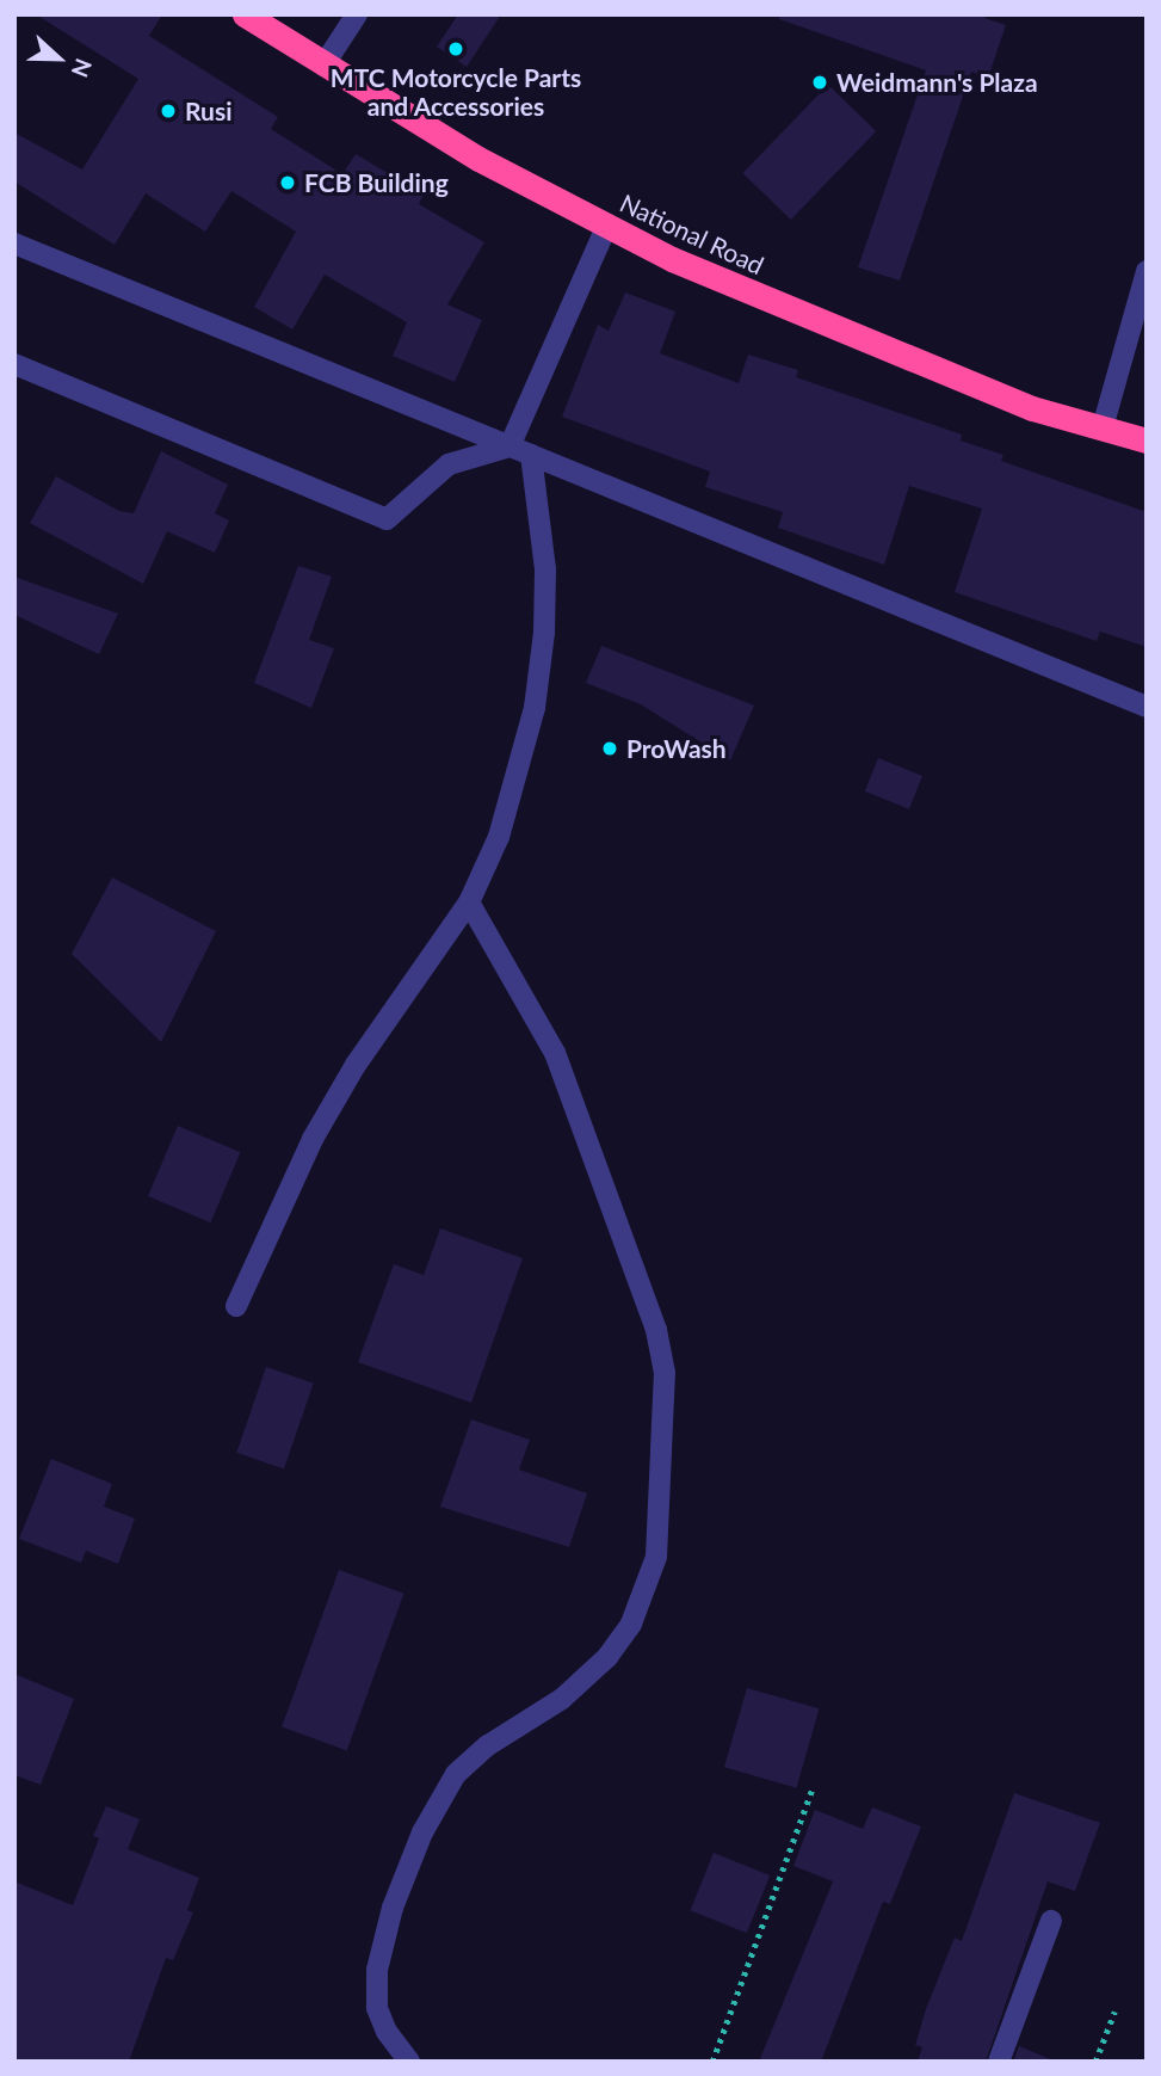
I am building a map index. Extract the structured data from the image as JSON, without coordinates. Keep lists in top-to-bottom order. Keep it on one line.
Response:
{"streets":{"highway":["National Road"]},"places":["MTC Motorcycle Parts and Accessories","Weidmann's Plaza","Rusi","FCB Building","ProWash"],"north":"right"}
